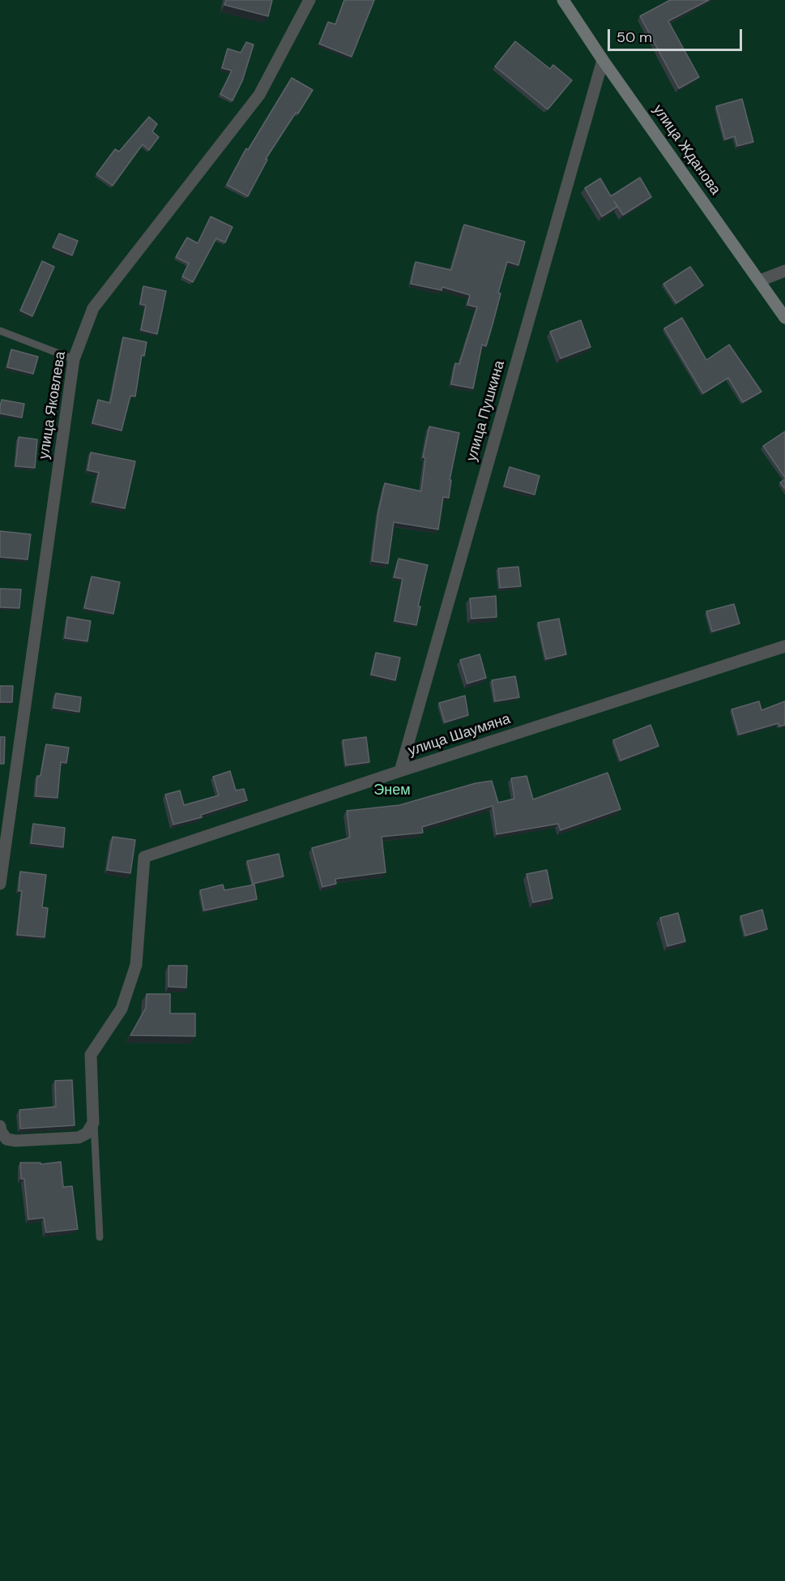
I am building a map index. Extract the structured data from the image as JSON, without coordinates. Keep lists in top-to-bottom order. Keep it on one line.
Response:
{"streets":{"street":["улица Жданова","улица Яковлева","улица Пушкина","улица Шаумяна"]},"crossings":[["улица Жданова","улица Пушкина"],["улица Пушкина","улица Шаумяна"]],"parks":["Энем"],"scale_bar":"50 m"}
